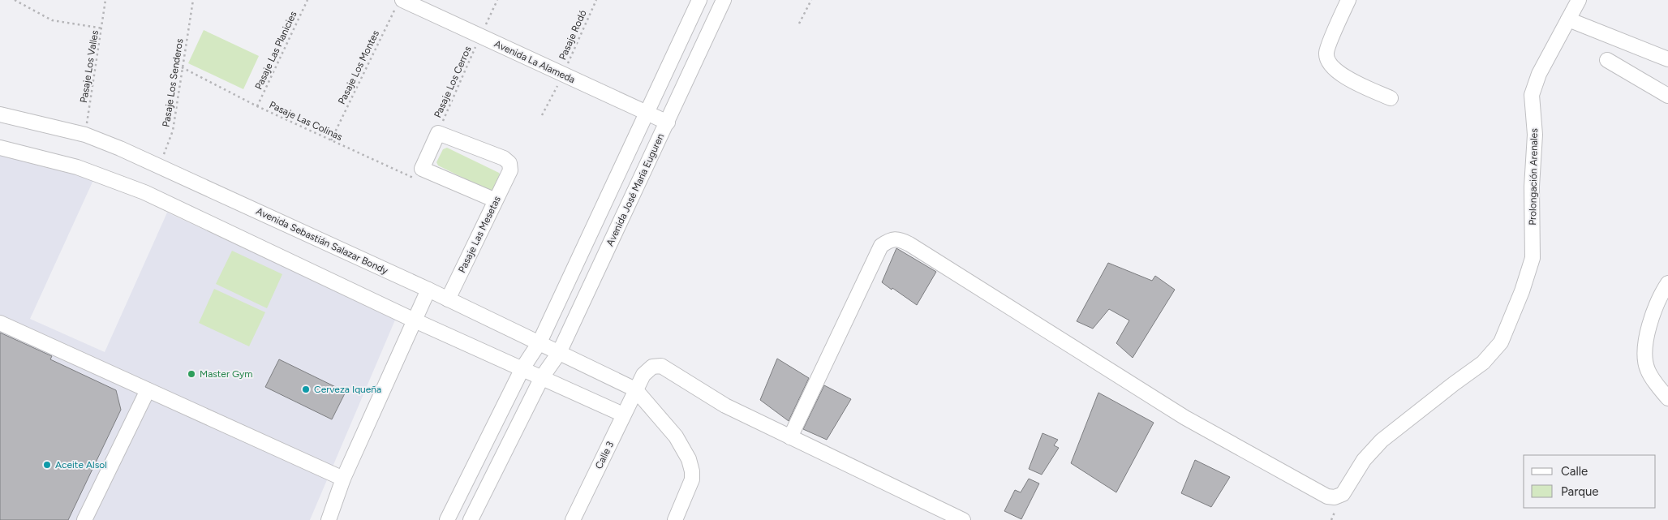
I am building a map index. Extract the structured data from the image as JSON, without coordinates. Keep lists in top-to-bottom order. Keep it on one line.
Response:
{"streets":{"street":["Avenida La Alameda","Prolongación Arenales","Avenida José María Euguren","Pasaje Las Mesetas","Avenida Sebastián Salazar Bondy","Calle 3"],"path":["Pasaje Rodó","Pasaje Las Planicies","Pasaje Los Valles","Pasaje Los Montes","Pasaje Los Cerros","Pasaje Los Senderos","Pasaje Las Colinas"]},"crossings":[["Pasaje Rodó","Avenida La Alameda"],["Pasaje Las Planicies","Pasaje Las Colinas"],["Avenida La Alameda","Pasaje Los Montes"],["Avenida La Alameda","Pasaje Los Cerros"],["Avenida La Alameda","Avenida José María Euguren"],["Pasaje Los Valles","Avenida Sebastián Salazar Bondy"],["Pasaje Los Montes","Pasaje Las Colinas"],["Pasaje Los Cerros","Pasaje Las Mesetas"],["Pasaje Los Senderos","Pasaje Las Colinas"],["Pasaje Los Senderos","Avenida Sebastián Salazar Bondy"],["Prolongación Arenales","Calle 3"],["Avenida José María Euguren","Avenida Sebastián Salazar Bondy"],["Pasaje Las Mesetas","Avenida Sebastián Salazar Bondy"],["Avenida Sebastián Salazar Bondy","Calle 3"]],"places":["Master Gym","Cerveza Iqueña","Aceite Alsol"],"legend":["Calle","Parque"]}
